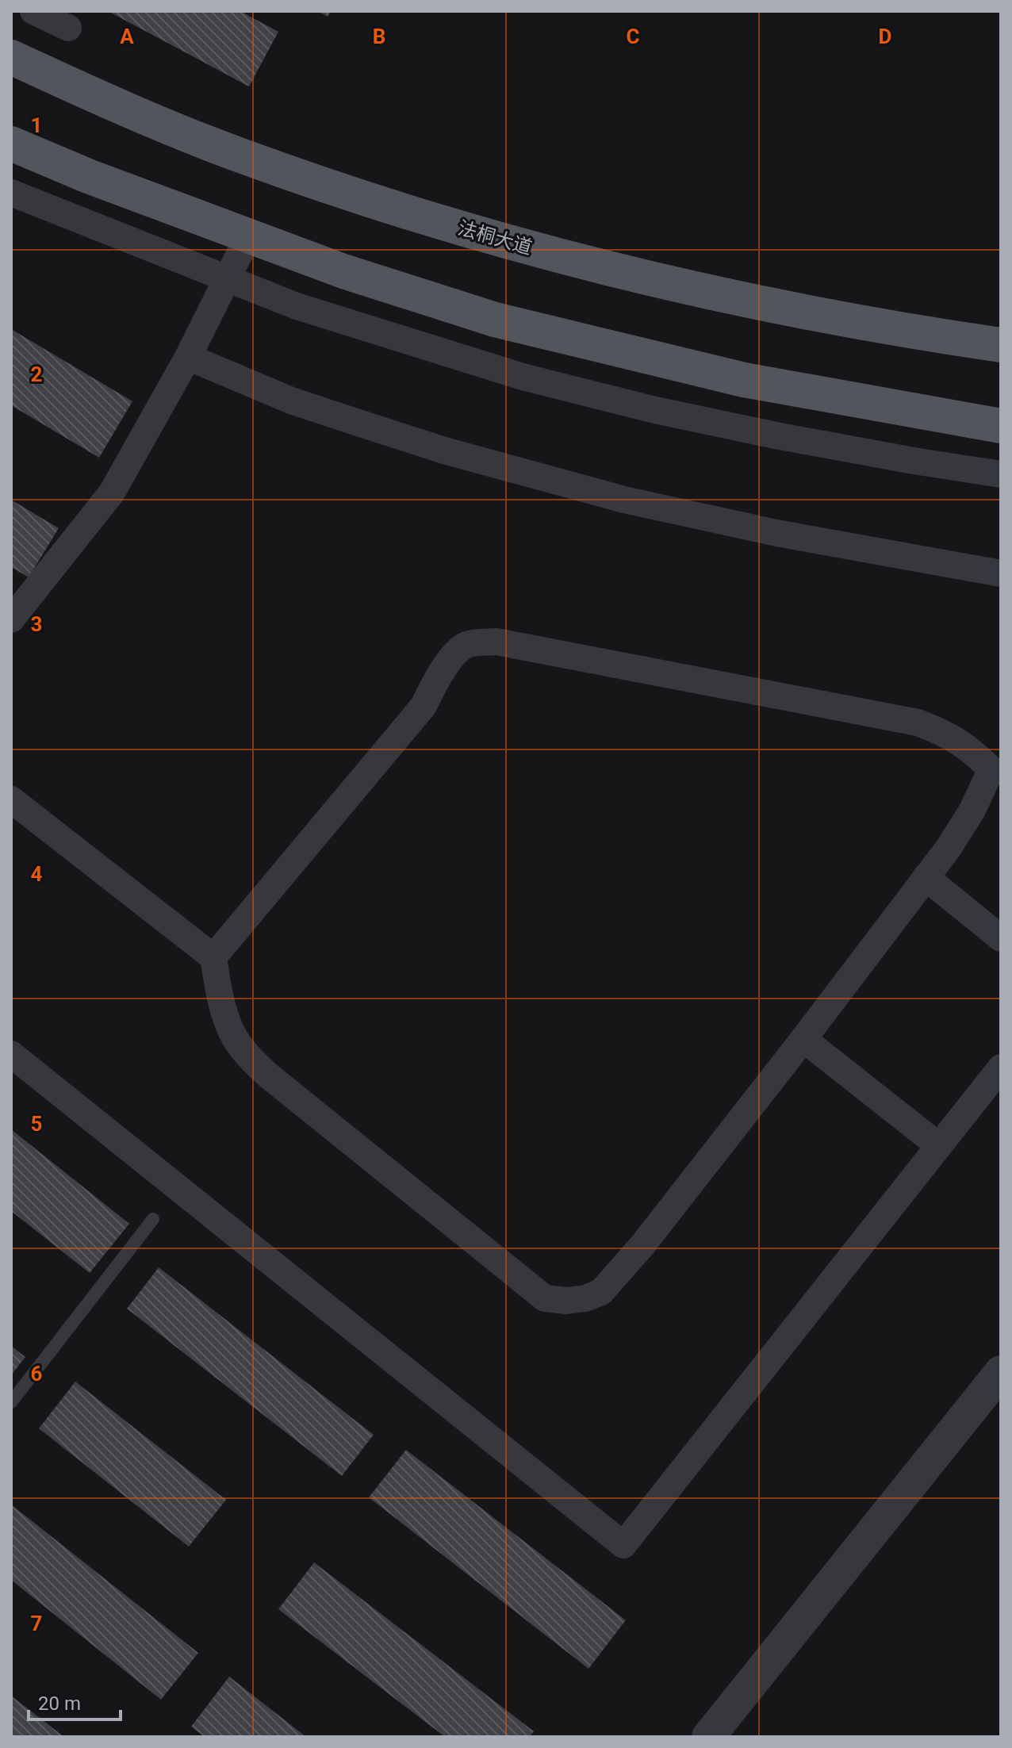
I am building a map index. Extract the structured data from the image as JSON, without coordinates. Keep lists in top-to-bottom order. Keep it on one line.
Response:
{"streets":{"main road":["法桐大道"]},"scale_bar":"20 m","grid":{"columns":["A","B","C","D"],"rows":["1","2","3","4","5","6","7"]}}
